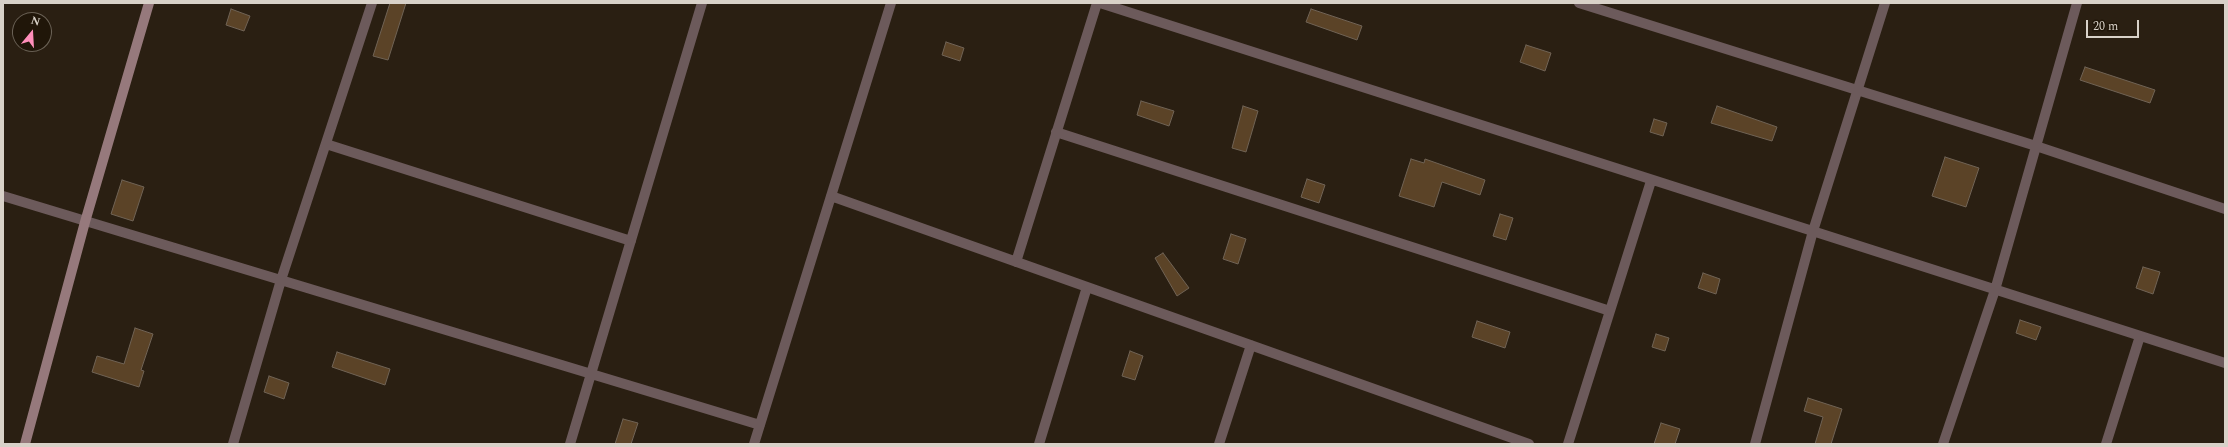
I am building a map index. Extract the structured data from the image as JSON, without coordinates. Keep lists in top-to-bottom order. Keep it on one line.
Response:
{"scale_bar":"20 m","north":"top"}
